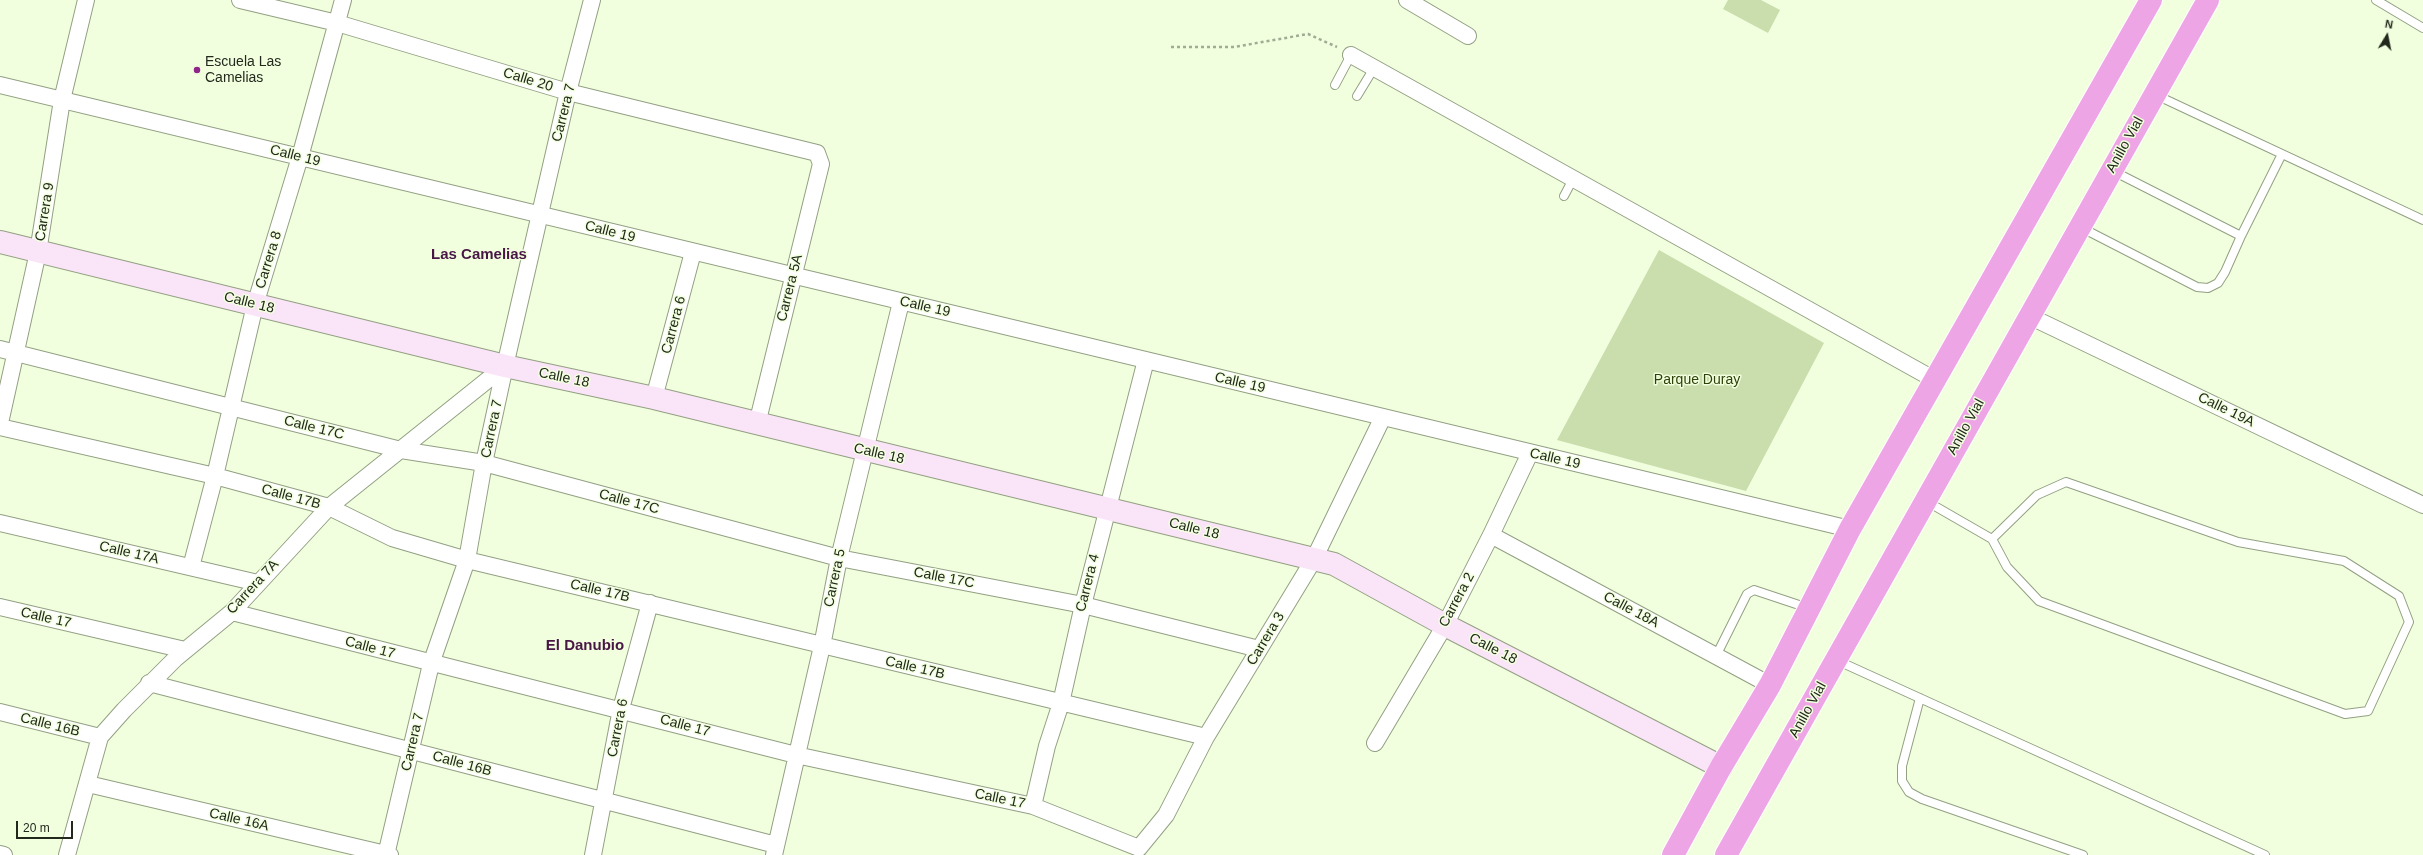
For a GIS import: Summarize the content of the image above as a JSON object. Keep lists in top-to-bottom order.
{
  "streets": {
    "highway": ["Anillo Vial"],
    "street": [
      "Calle 20",
      "Carrera 7",
      "Calle 19",
      "Carrera 9",
      "Carrera 8",
      "Carrera 5A",
      "Calle 18",
      "Carrera 6",
      "Calle 19A",
      "Calle 17C",
      "Calle 17B",
      "Calle 17A",
      "Carrera 5",
      "Carrera 4",
      "Carrera 7A",
      "Carrera 2",
      "Calle 18A",
      "Calle 17",
      "Carrera 3",
      "Calle 16B",
      "Calle 16A"
    ]
  },
  "crossings": [
    ["Calle 20", "Carrera 7"],
    ["Calle 20", "Carrera 8"],
    ["Calle 20", "Carrera 5A"],
    ["Carrera 7", "Calle 19"],
    ["Carrera 7", "Calle 18"],
    ["Carrera 7", "Calle 17C"],
    ["Carrera 7", "Calle 17B"],
    ["Carrera 7", "Carrera 7A"],
    ["Carrera 7", "Calle 17"],
    ["Carrera 7", "Calle 16B"],
    ["Carrera 7", "Calle 16A"],
    ["Anillo Vial", "Calle 19A"],
    ["Calle 19", "Carrera 9"],
    ["Calle 19", "Carrera 8"],
    ["Calle 19", "Carrera 5A"],
    ["Calle 19", "Carrera 6"],
    ["Calle 19", "Carrera 5"],
    ["Calle 19", "Carrera 4"],
    ["Calle 19", "Carrera 2"],
    ["Calle 19", "Carrera 3"],
    ["Carrera 9", "Calle 18"],
    ["Carrera 9", "Calle 17C"],
    ["Carrera 8", "Calle 18"],
    ["Carrera 8", "Calle 17C"],
    ["Carrera 8", "Calle 17B"],
    ["Carrera 8", "Calle 17A"],
    ["Carrera 5A", "Calle 18"],
    ["Calle 18", "Carrera 6"],
    ["Calle 18", "Carrera 5"],
    ["Calle 18", "Carrera 4"],
    ["Calle 18", "Carrera 7A"],
    ["Calle 18", "Carrera 2"],
    ["Calle 18", "Carrera 3"],
    ["Carrera 6", "Calle 17B"],
    ["Carrera 6", "Calle 17"],
    ["Carrera 6", "Calle 16B"],
    ["Calle 17C", "Carrera 5"],
    ["Calle 17C", "Carrera 4"],
    ["Calle 17C", "Carrera 7A"],
    ["Calle 17C", "Carrera 3"],
    ["Calle 17B", "Carrera 5"],
    ["Calle 17B", "Carrera 4"],
    ["Calle 17B", "Carrera 7A"],
    ["Calle 17B", "Carrera 3"],
    ["Calle 17A", "Carrera 7A"],
    ["Carrera 5", "Calle 17"],
    ["Carrera 5", "Calle 16B"],
    ["Carrera 4", "Calle 17"],
    ["Carrera 7A", "Calle 17"],
    ["Carrera 7A", "Calle 16B"],
    ["Carrera 7A", "Calle 16A"],
    ["Carrera 2", "Calle 18A"],
    ["Calle 17", "Carrera 3"]
  ],
  "districts": ["Las Camelias", "El Danubio"],
  "parks": ["Parque Duray"],
  "places": ["Escuela Las Camelias"],
  "scale_bar": "20 m",
  "north": "top"
}
